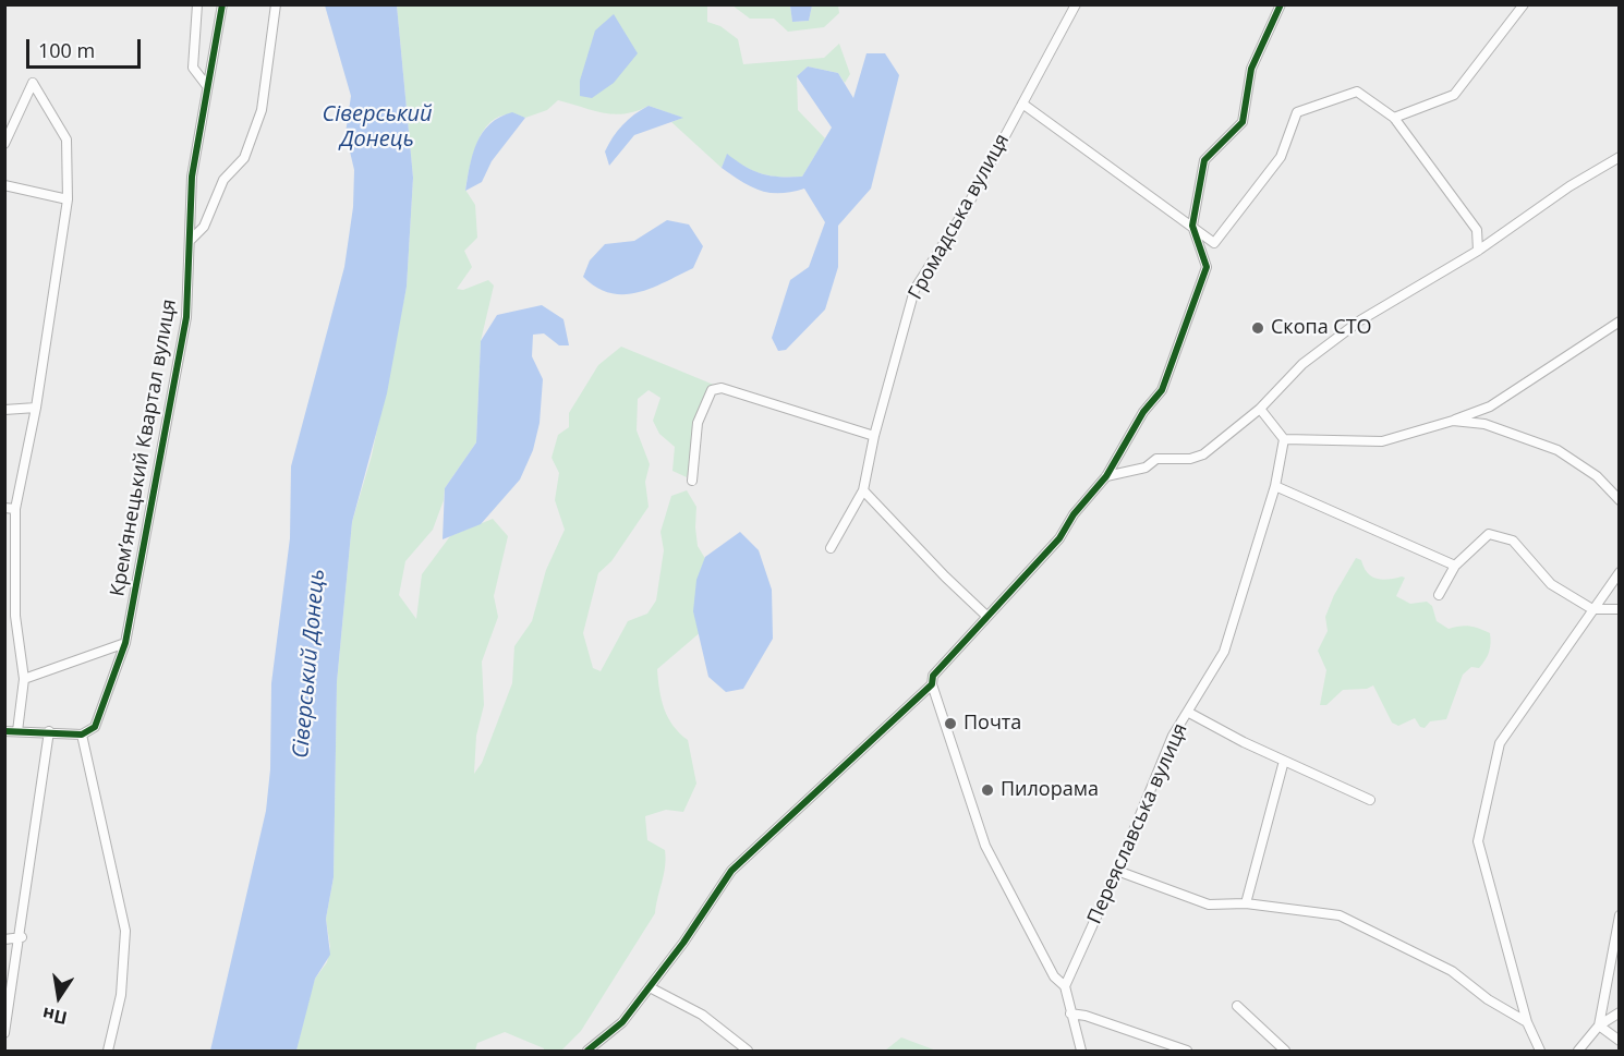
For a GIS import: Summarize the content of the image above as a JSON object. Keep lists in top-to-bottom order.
{
  "streets": {
    "street": ["Громадська вулиця", "Крем’янецький Квартал вулиця", "Переяславська вулиця"]
  },
  "water": ["Сіверський Донець"],
  "places": ["Скопа СТО", "Почта", "Пилорама"],
  "scale_bar": "100 m",
  "north": "bottom"
}
